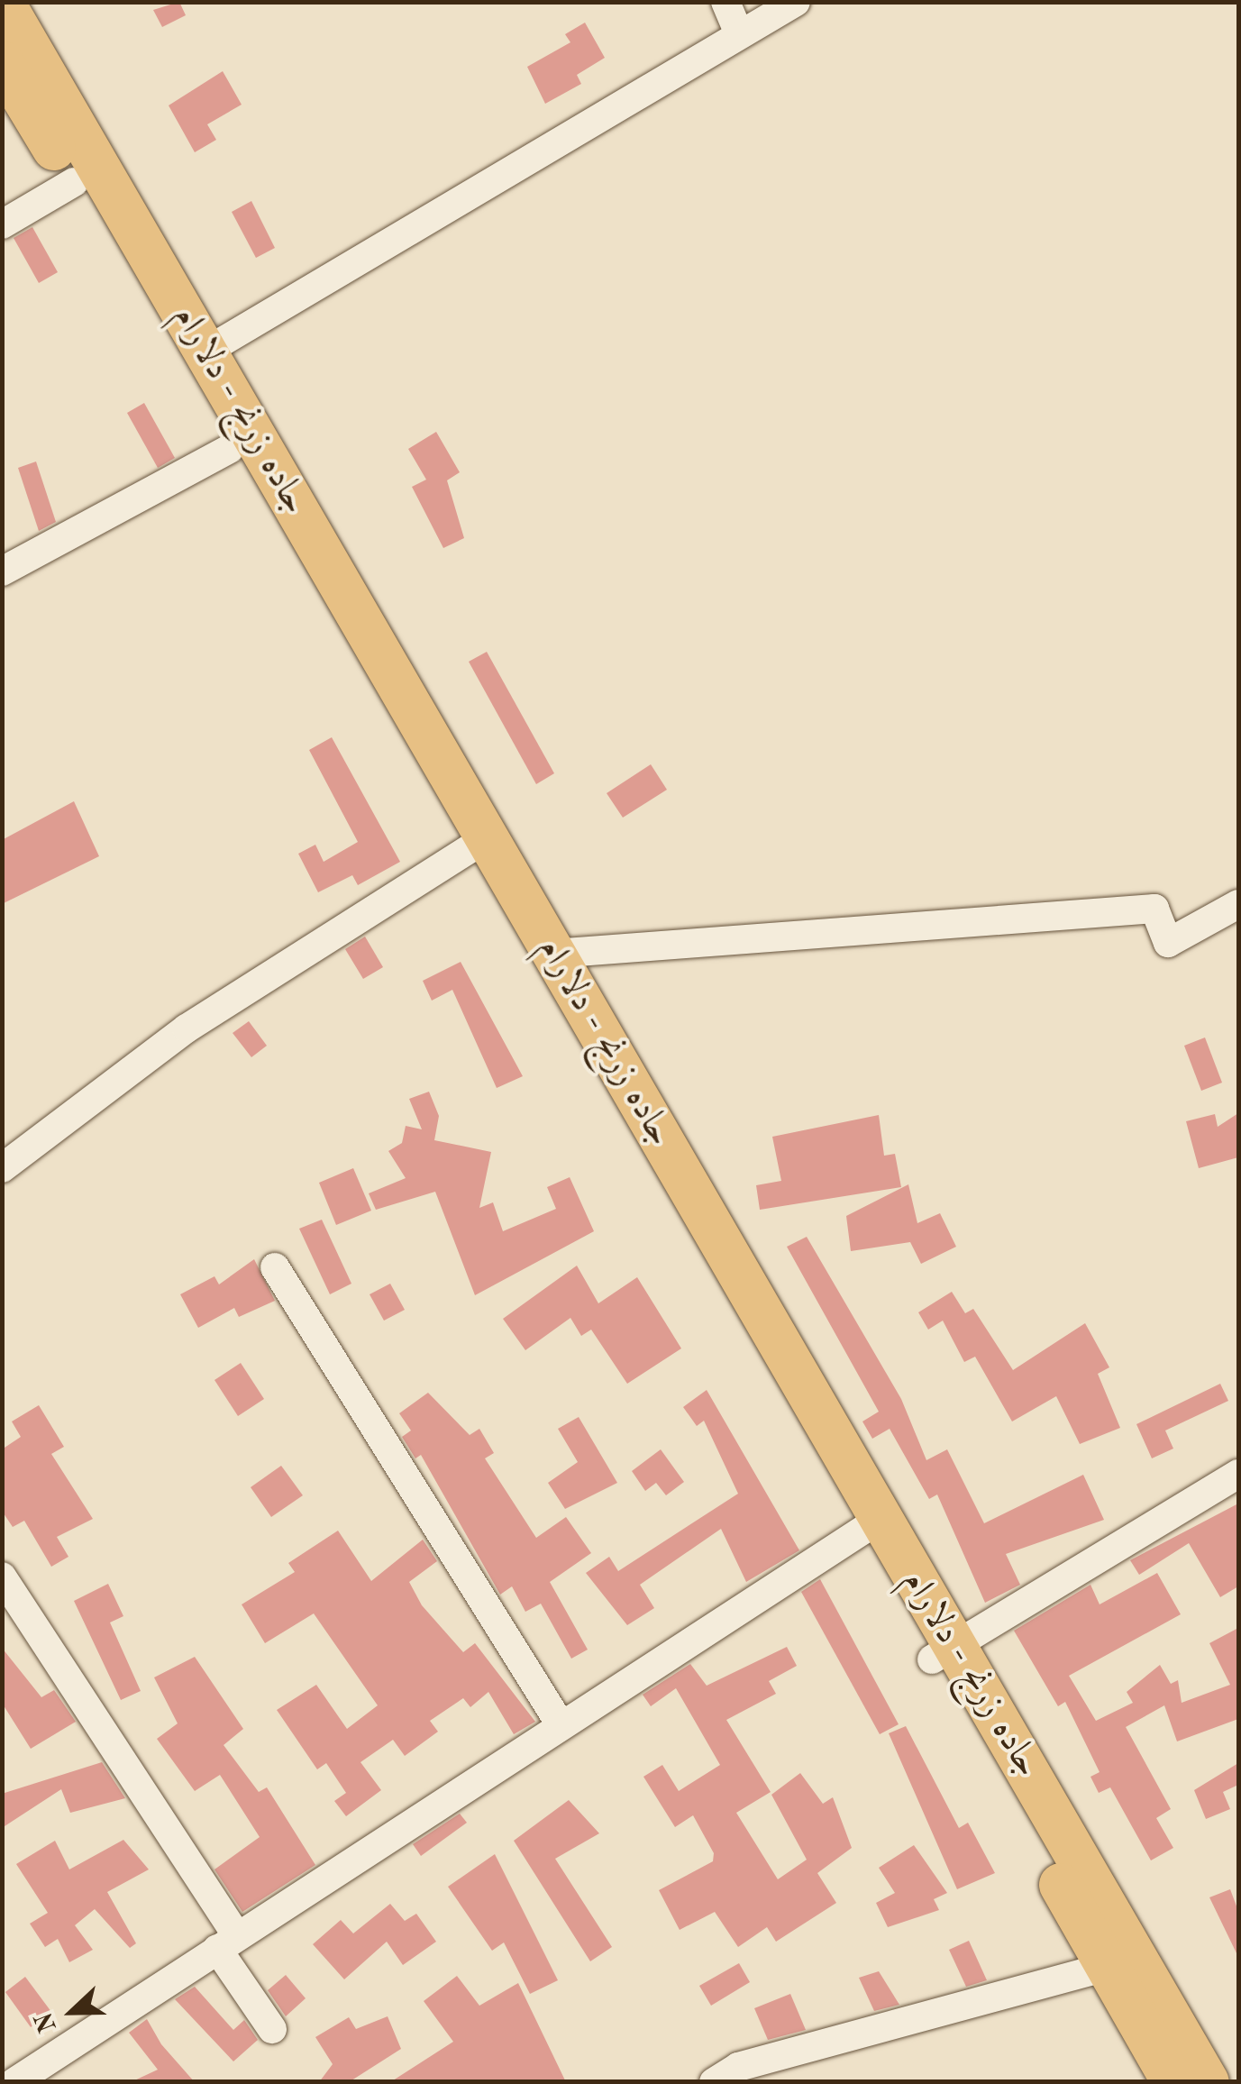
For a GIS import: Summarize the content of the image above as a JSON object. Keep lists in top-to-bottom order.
{
  "streets": {
    "highway": ["جاده زرنج - دلارام"]
  },
  "north": "left"
}
